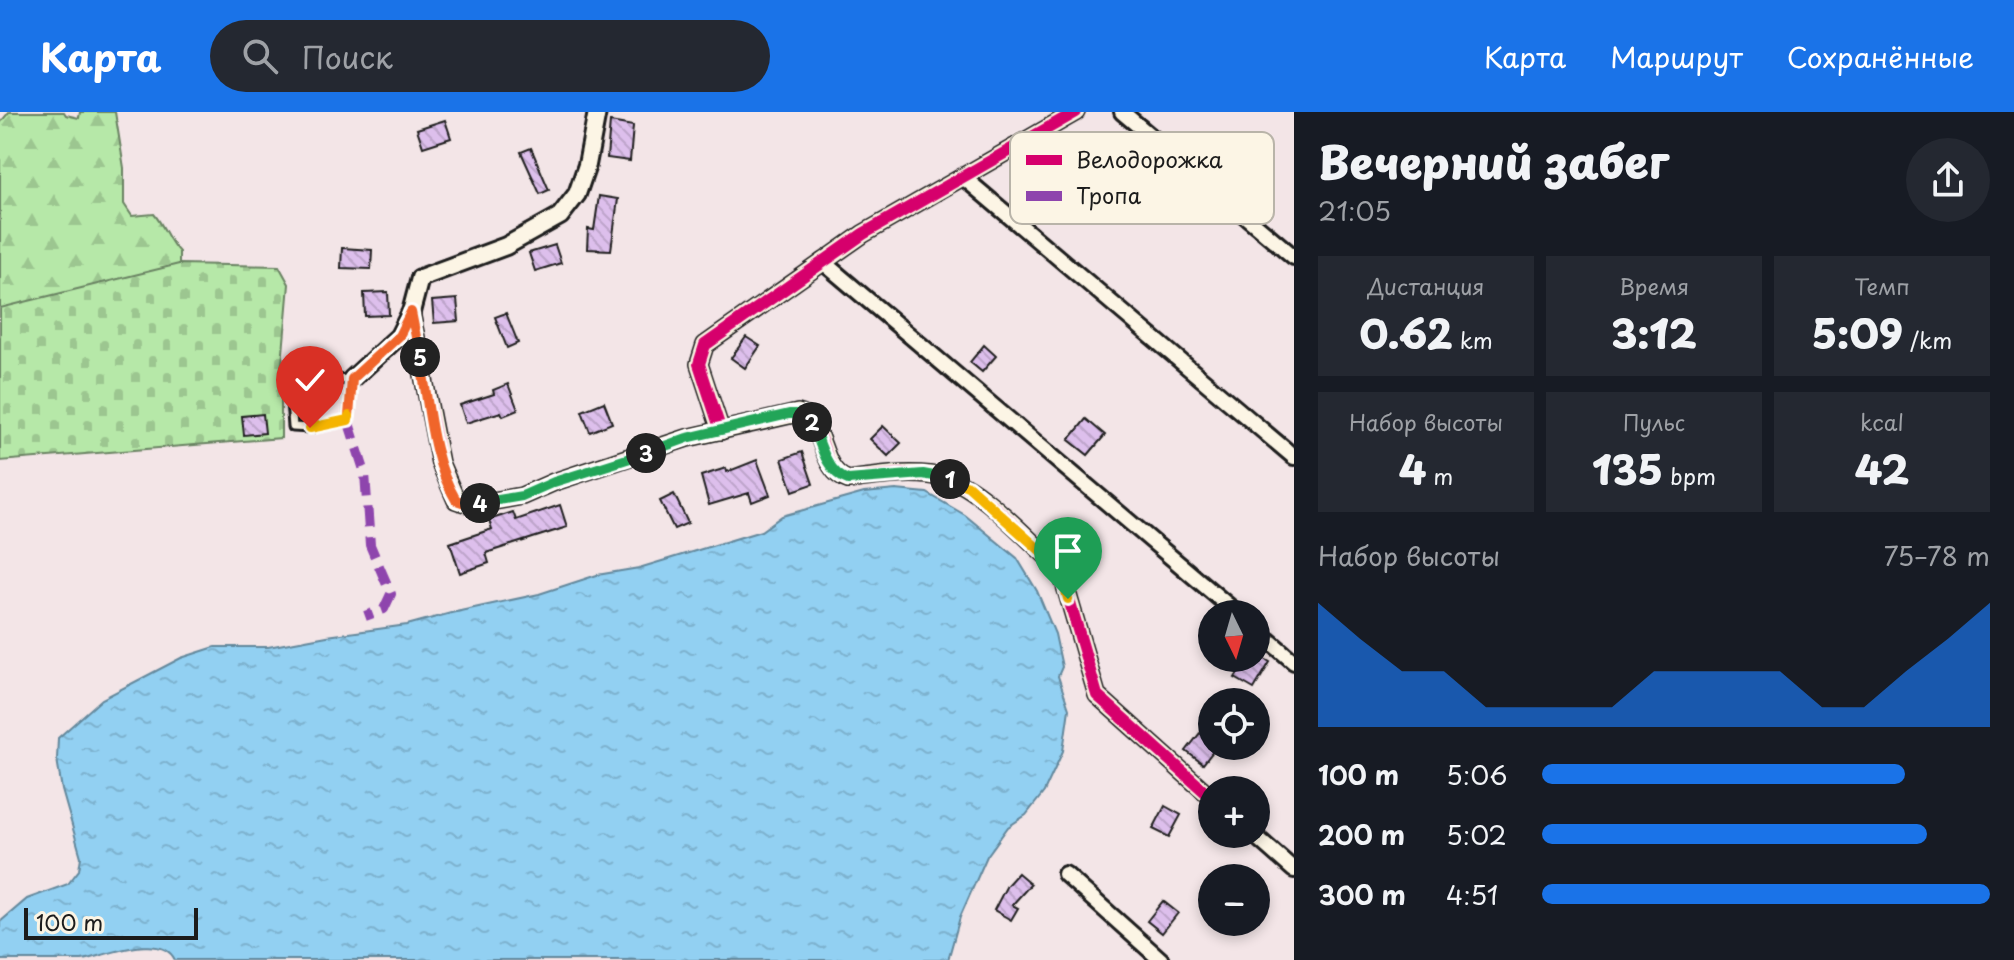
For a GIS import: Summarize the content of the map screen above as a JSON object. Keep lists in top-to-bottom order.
{
  "legend": ["Велодорожка", "Тропа"],
  "scale_bar": "100 m",
  "north": "bottom",
  "page": {
    "header": "Карта",
    "search": "Поиск",
    "nav": ["Карта", "Маршрут", "Сохранённые"],
    "heading": ["Вечерний забег", "21:05"],
    "stats": [
      ["Дистанция", "0.62 km"],
      ["Время", "3:12"],
      ["Темп", "5:09 /km"],
      ["Набор высоты", "4 m"],
      ["Пульс", "135 bpm"],
      ["kcal", "42"]
    ],
    "pins": [
      "5",
      "2",
      "3",
      "1",
      "4"
    ],
    "chart": ["Набор высоты", "75–78 m"],
    "map_buttons": ["+", "−"],
    "list": [
      {
        "name": "100 m",
        "note": "5:06"
      },
      {
        "name": "200 m",
        "note": "5:02"
      },
      {
        "name": "300 m",
        "note": "4:51"
      }
    ],
    "scale": "100 m"
  }
}
